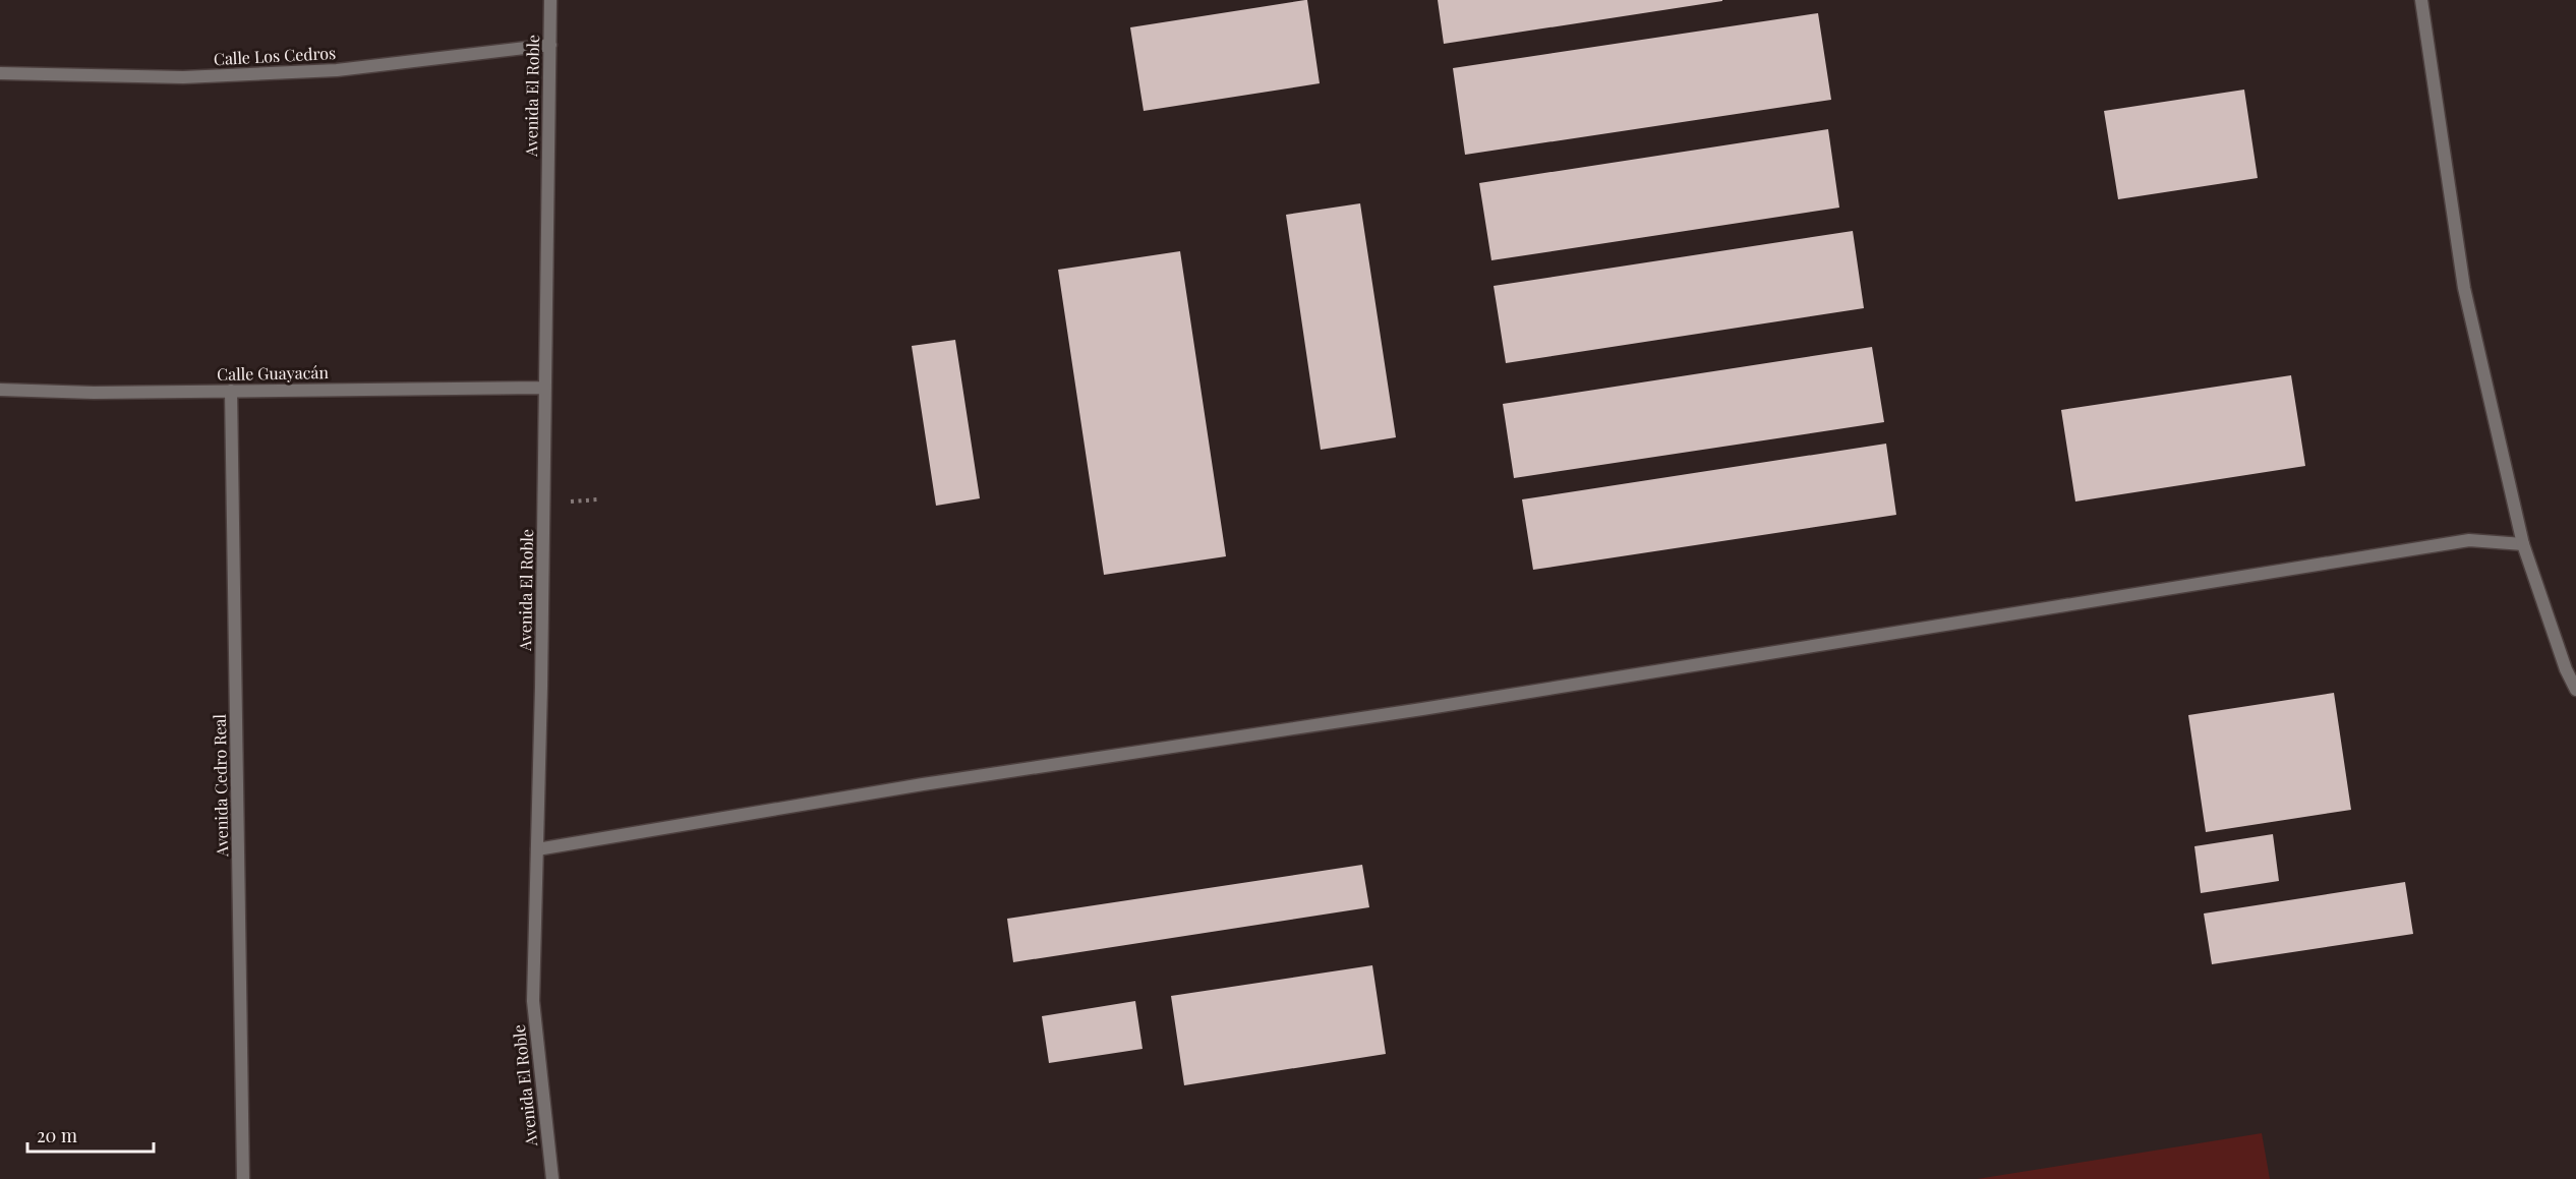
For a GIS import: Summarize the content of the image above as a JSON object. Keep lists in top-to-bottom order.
{
  "streets": {
    "street": [
      "Calle Los Cedros",
      "Avenida El Roble",
      "Calle Guayacán",
      "Avenida Cedro Real"
    ]
  },
  "crossings": [
    ["Calle Los Cedros", "Avenida El Roble"],
    ["Avenida El Roble", "Calle Guayacán"],
    ["Calle Guayacán", "Avenida Cedro Real"]
  ],
  "scale_bar": "20 m"
}
